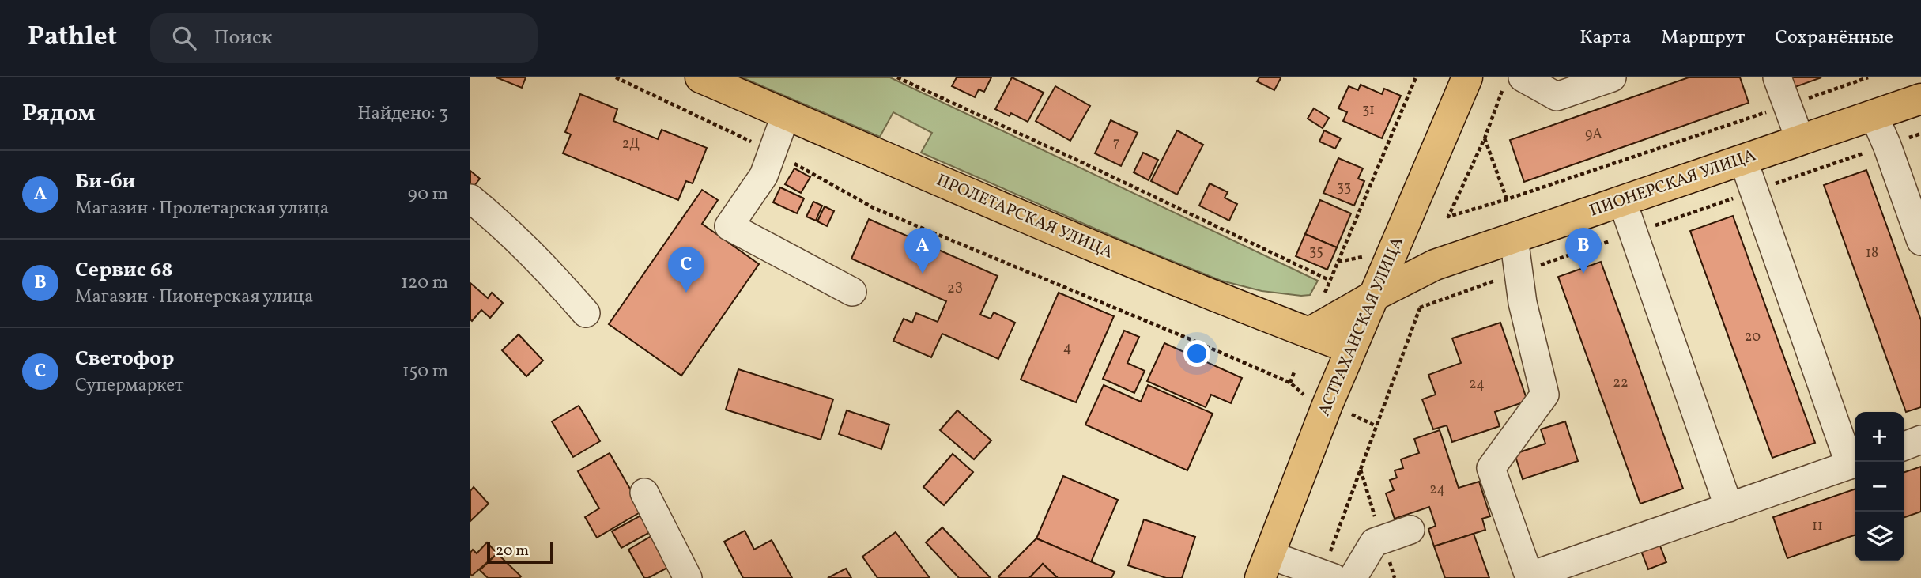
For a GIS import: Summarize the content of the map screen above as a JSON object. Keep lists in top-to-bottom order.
{
  "streets": {
    "main road": ["ПИОНЕРСКАЯ УЛИЦА", "ПРОЛЕТАРСКАЯ УЛИЦА", "АСТРАХАНСКАЯ УЛИЦА"]
  },
  "crossings": [
    ["ПИОНЕРСКАЯ УЛИЦА", "ПРОЛЕТАРСКАЯ УЛИЦА"],
    ["ПИОНЕРСКАЯ УЛИЦА", "АСТРАХАНСКАЯ УЛИЦА"],
    ["ПРОЛЕТАРСКАЯ УЛИЦА", "АСТРАХАНСКАЯ УЛИЦА"]
  ],
  "house_numbers": [
    "31",
    "9А",
    "7",
    "2Д",
    "33",
    "35",
    "18",
    "2З",
    "20",
    "4",
    "22",
    "24",
    "24",
    "11"
  ],
  "scale_bar": "20 m",
  "page": {
    "header": "Pathlet",
    "search": "Поиск",
    "nav": ["Карта", "Маршрут", "Сохранённые"],
    "heading": ["Рядом", "Найдено: 3"],
    "list": [
      {
        "mark": "A",
        "name": "Би-би",
        "note": "Магазин · Пролетарская улица",
        "value": "90 m"
      },
      {
        "mark": "B",
        "name": "Сервис 68",
        "note": "Магазин · Пионерская улица",
        "value": "120 m"
      },
      {
        "mark": "C",
        "name": "Светофор",
        "note": "Супермаркет",
        "value": "150 m"
      }
    ],
    "pins": ["A", "B", "C"],
    "map_buttons": ["+", "−"],
    "scale": "20 m"
  }
}
